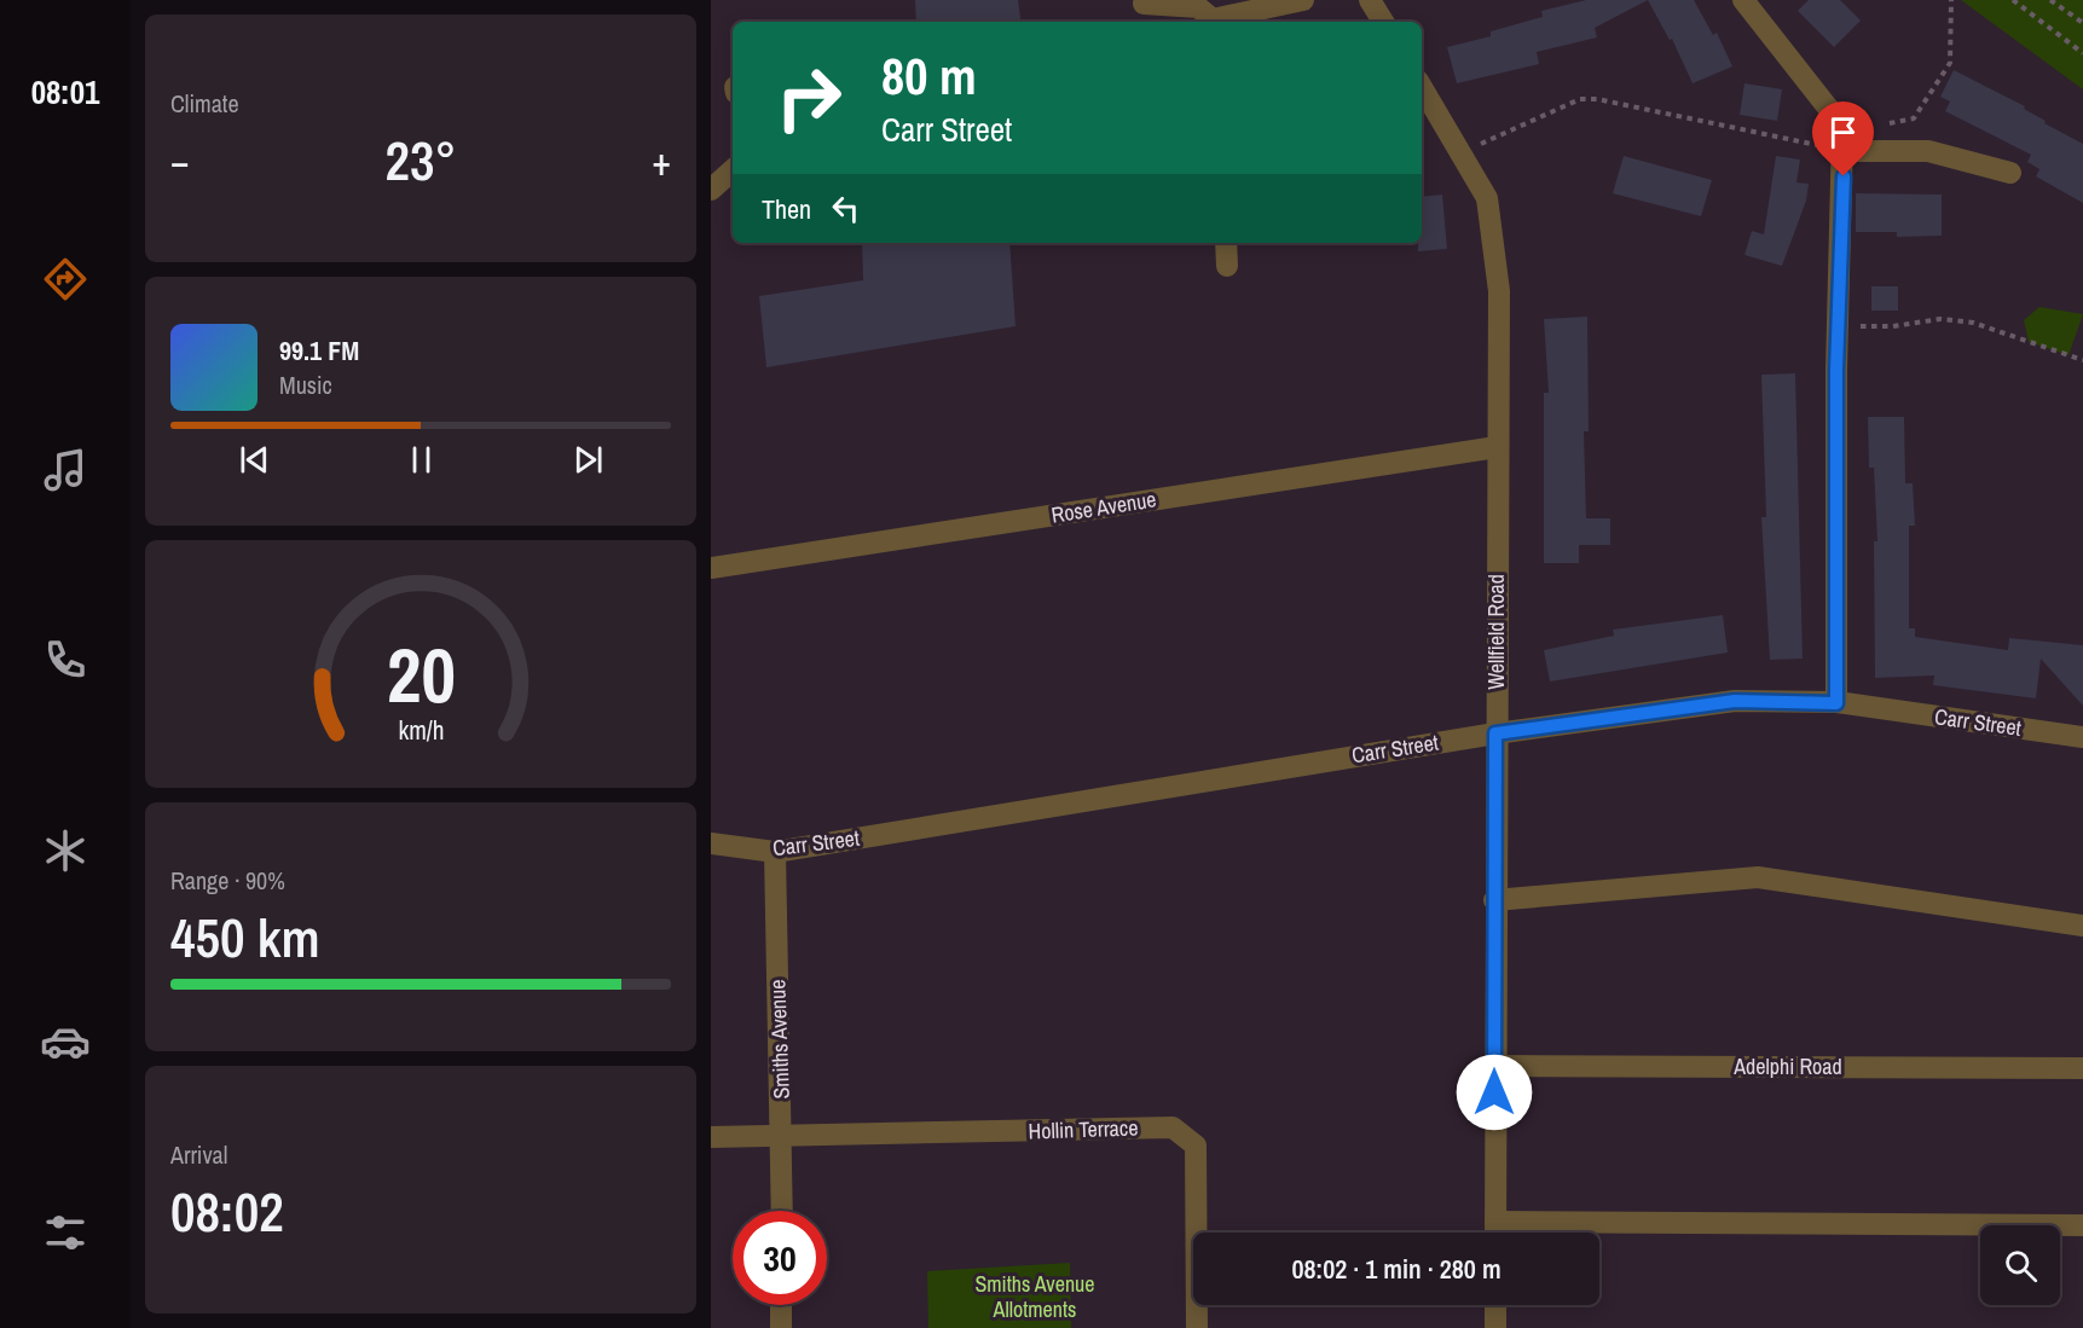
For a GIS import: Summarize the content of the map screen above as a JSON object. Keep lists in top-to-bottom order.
{
  "streets": {
    "street": [
      "Rose Avenue",
      "Wellfield Road",
      "Carr Street",
      "Smiths Avenue",
      "Adelphi Road",
      "Hollin Terrace"
    ]
  },
  "crossings": [
    ["Rose Avenue", "Wellfield Road"],
    ["Wellfield Road", "Carr Street"],
    ["Wellfield Road", "Adelphi Road"],
    ["Carr Street", "Smiths Avenue"],
    ["Smiths Avenue", "Hollin Terrace"]
  ],
  "parks": ["Smiths Avenue Allotments"],
  "page": {
    "tabs": "08:01",
    "tile": [
      "Climate",
      ["Range · 90%", "450 km"],
      ["Arrival", "08:02"]
    ],
    "turn": ["80 m", "Carr Street"],
    "heat": ["−", "23°", "+"],
    "then": "Then",
    "song": ["99.1 FM", "Music"],
    "limit": "30",
    "trip": "08:02 · 1 min · 280 m",
    "gauge": ["20", "km/h"]
  }
}
